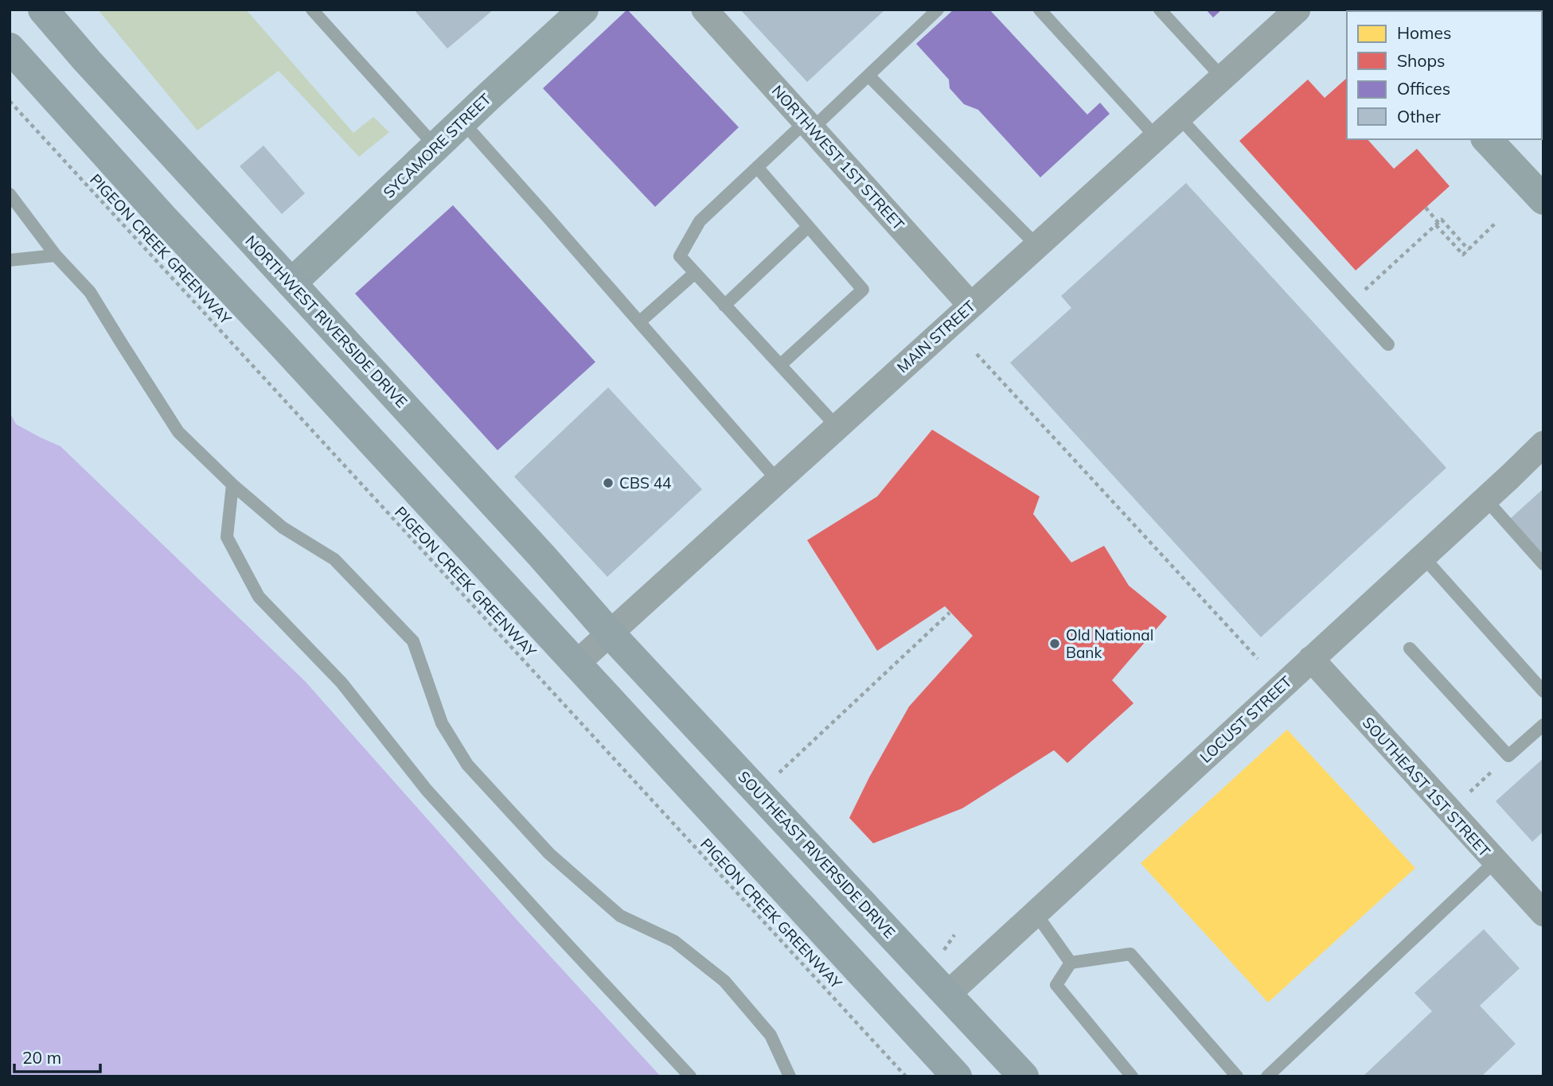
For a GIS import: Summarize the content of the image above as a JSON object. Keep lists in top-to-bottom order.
{
  "streets": {
    "highway": ["NORTHWEST RIVERSIDE DRIVE", "SOUTHEAST RIVERSIDE DRIVE"],
    "main road": ["SYCAMORE STREET"],
    "street": [
      "NORTHWEST 1ST STREET",
      "MAIN STREET",
      "LOCUST STREET",
      "SOUTHEAST 1ST STREET"
    ],
    "path": ["PIGEON CREEK GREENWAY"]
  },
  "crossings": [
    ["SYCAMORE STREET", "NORTHWEST RIVERSIDE DRIVE"],
    ["NORTHWEST 1ST STREET", "MAIN STREET"],
    ["NORTHWEST RIVERSIDE DRIVE", "MAIN STREET"],
    ["NORTHWEST RIVERSIDE DRIVE", "SOUTHEAST RIVERSIDE DRIVE"],
    ["MAIN STREET", "SOUTHEAST RIVERSIDE DRIVE"],
    ["LOCUST STREET", "SOUTHEAST 1ST STREET"],
    ["LOCUST STREET", "SOUTHEAST RIVERSIDE DRIVE"]
  ],
  "places": ["CBS 44", "Old National Bank"],
  "legend": [
    "Homes",
    "Shops",
    "Offices",
    "Other"
  ],
  "scale_bar": "20 m"
}
